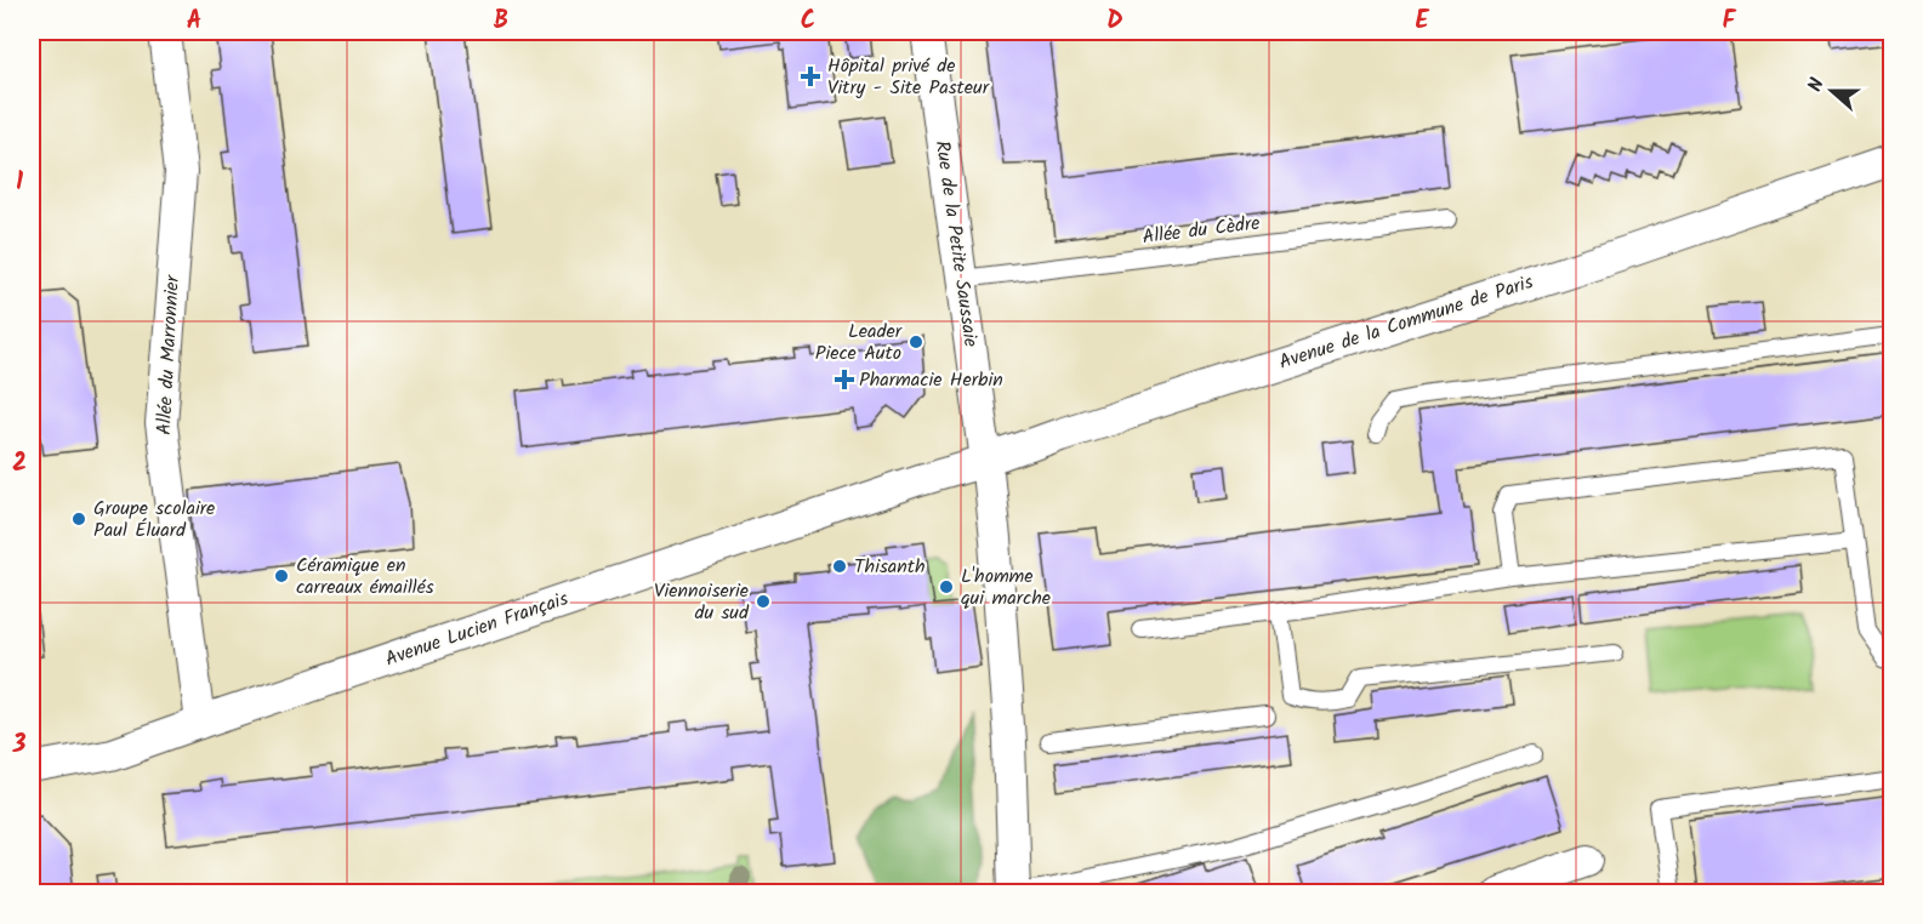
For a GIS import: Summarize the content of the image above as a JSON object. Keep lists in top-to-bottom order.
{
  "streets": {
    "street": [
      "Rue de la Petite Saussaie",
      "Avenue de la Commune de Paris",
      "Allée du Marronnier",
      "Avenue Lucien Français"
    ],
    "lane": ["Allée du Cèdre"]
  },
  "crossings": [
    ["Allée du Cèdre", "Rue de la Petite Saussaie"],
    ["Rue de la Petite Saussaie", "Avenue de la Commune de Paris"],
    ["Avenue de la Commune de Paris", "Avenue Lucien Français"],
    ["Allée du Marronnier", "Avenue Lucien Français"]
  ],
  "places": {
    "health": ["Hôpital privé de Vitry - Site Pasteur", "Pharmacie Herbin"],
    "other": [
      "Leader Piece Auto",
      "Groupe scolaire Paul Éluard",
      "Thisanth",
      "Céramique en carreaux émaillés",
      "L'homme qui marche",
      "Viennoiserie du sud"
    ]
  },
  "north": "left",
  "grid": {
    "columns": [
      "A",
      "B",
      "C",
      "D",
      "E",
      "F"
    ],
    "rows": ["1", "2", "3"]
  }
}
